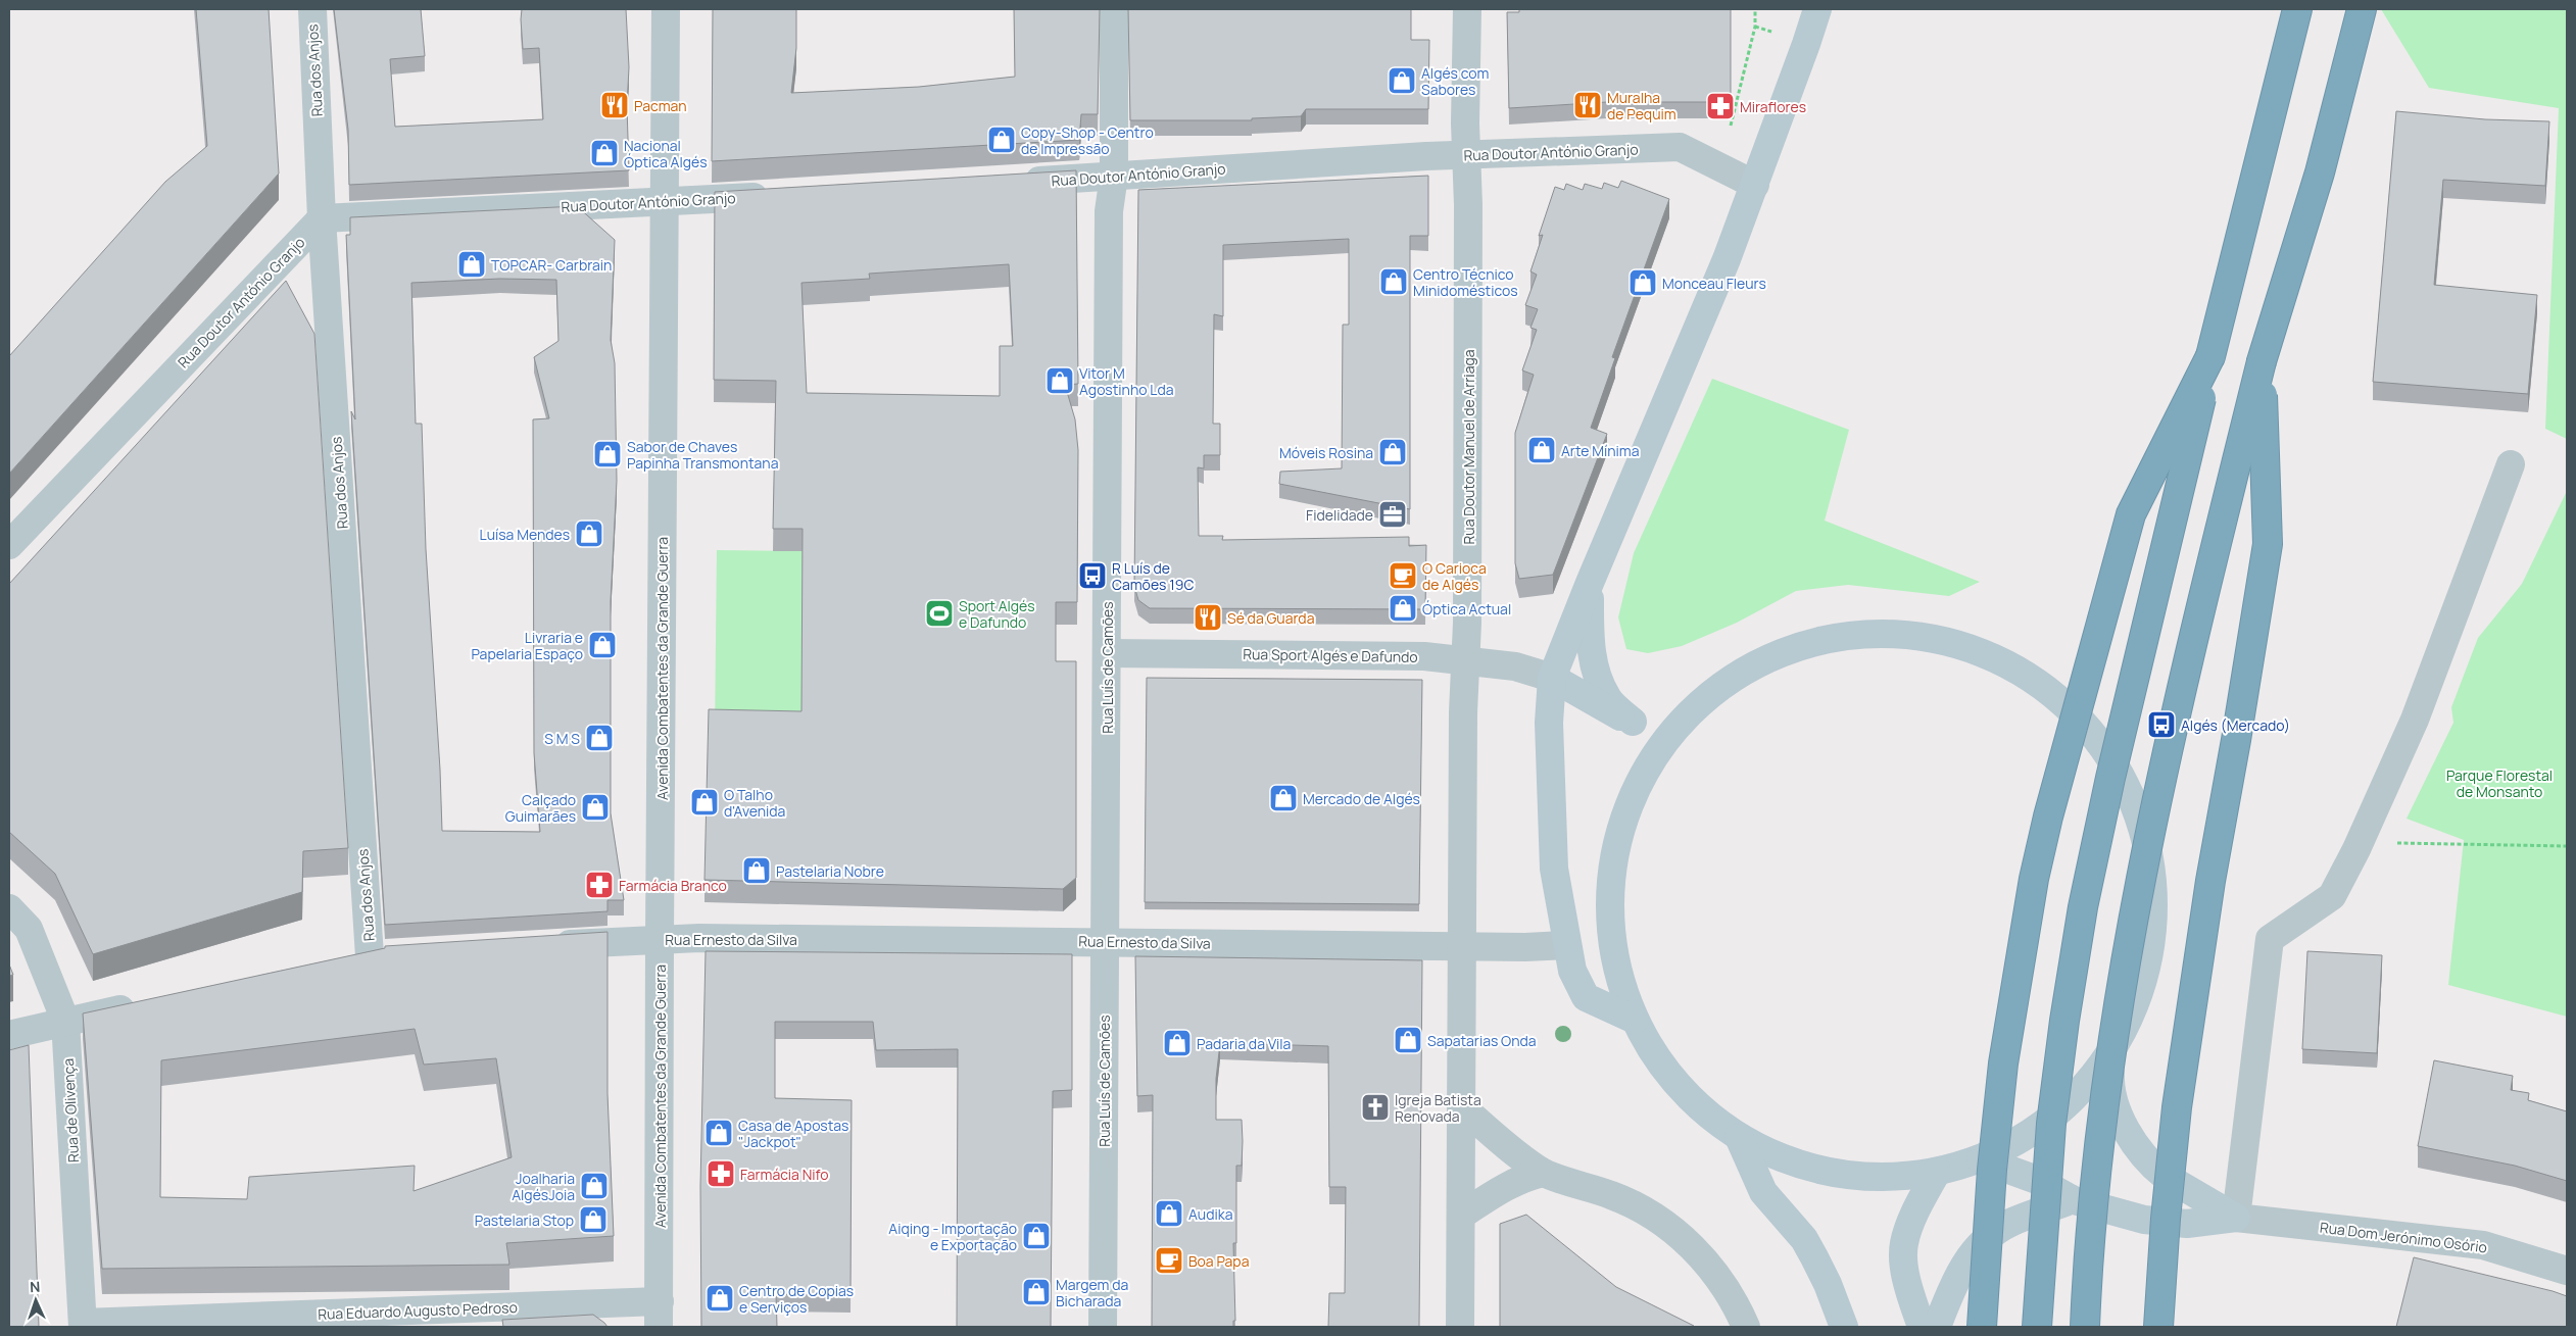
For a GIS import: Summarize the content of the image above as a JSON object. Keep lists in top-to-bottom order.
{
  "streets": {
    "street": [
      "Rua dos Anjos",
      "Rua Doutor António Granjo",
      "Rua Doutor Manuel de Arriaga",
      "Rua Sport Algés e Dafundo",
      "Rua Luís de Camões",
      "Avenida Combatentes da Grande Guerra",
      "Rua Ernesto da Silva",
      "Rua de Olivença",
      "Rua Dom Jerónimo Osório",
      "Rua Eduardo Augusto Pedroso"
    ]
  },
  "crossings": [
    ["Rua dos Anjos", "Rua Doutor António Granjo"],
    ["Rua Doutor António Granjo", "Rua Doutor Manuel de Arriaga"],
    ["Rua Doutor António Granjo", "Rua Luís de Camões"],
    ["Rua Doutor António Granjo", "Avenida Combatentes da Grande Guerra"],
    ["Rua Doutor Manuel de Arriaga", "Rua Sport Algés e Dafundo"],
    ["Rua Doutor Manuel de Arriaga", "Rua Ernesto da Silva"],
    ["Rua Sport Algés e Dafundo", "Rua Luís de Camões"],
    ["Rua Luís de Camões", "Rua Ernesto da Silva"],
    ["Avenida Combatentes da Grande Guerra", "Rua Ernesto da Silva"],
    ["Avenida Combatentes da Grande Guerra", "Rua Eduardo Augusto Pedroso"],
    ["Rua de Olivença", "Rua Eduardo Augusto Pedroso"]
  ],
  "parks": ["Parque Florestal de Monsanto"],
  "places": {
    "shop": [
      "Algés com Sabores",
      "Copy-Shop - Centro de Impressão",
      "Nacional Óptica Algés",
      "TOPCAR- Carbrain",
      "Centro Técnico Minidomésticos",
      "Monceau Fleurs",
      "Vitor M Agostinho Lda",
      "Arte Mínima",
      "Móveis Rosina",
      "Sabor de Chaves Papinha Transmontana",
      "Luísa Mendes",
      "Óptica Actual",
      "Livraria e Papelaria Espaço",
      "S M S",
      "Mercado de Algés",
      "O Talho d'Avenida",
      "Calçado Guimarães",
      "Pastelaria Nobre",
      "Sapatarias Onda",
      "Padaria da Vila",
      "Casa de Apostas \"Jackpot\"",
      "Joalharia AlgésJoia",
      "Audika",
      "Pastelaria Stop",
      "Aiqing - Importação e Exportação",
      "Margem da Bicharada",
      "Centro de Copias e Serviços"
    ],
    "restaurant": ["Pacman", "Muralha de Pequim", "Sé da Guarda"],
    "pharmacy": ["Miraflores", "Farmácia Branco", "Farmácia Nifo"],
    "office": ["Fidelidade"],
    "bus stop": ["R Luís de Camões 19C", "Algés (Mercado)"],
    "cafe": ["O Carioca de Algés", "Boa Papa"],
    "sports": ["Sport Algés e Dafundo"],
    "church": ["Igreja Batista Renovada"]
  },
  "north": "top"
}
